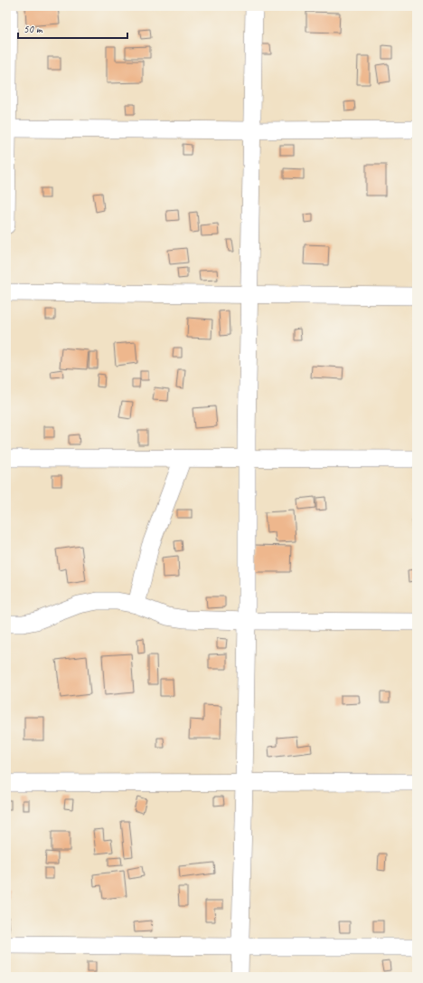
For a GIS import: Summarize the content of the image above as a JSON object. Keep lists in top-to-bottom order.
{
  "scale_bar": "50 m"
}
